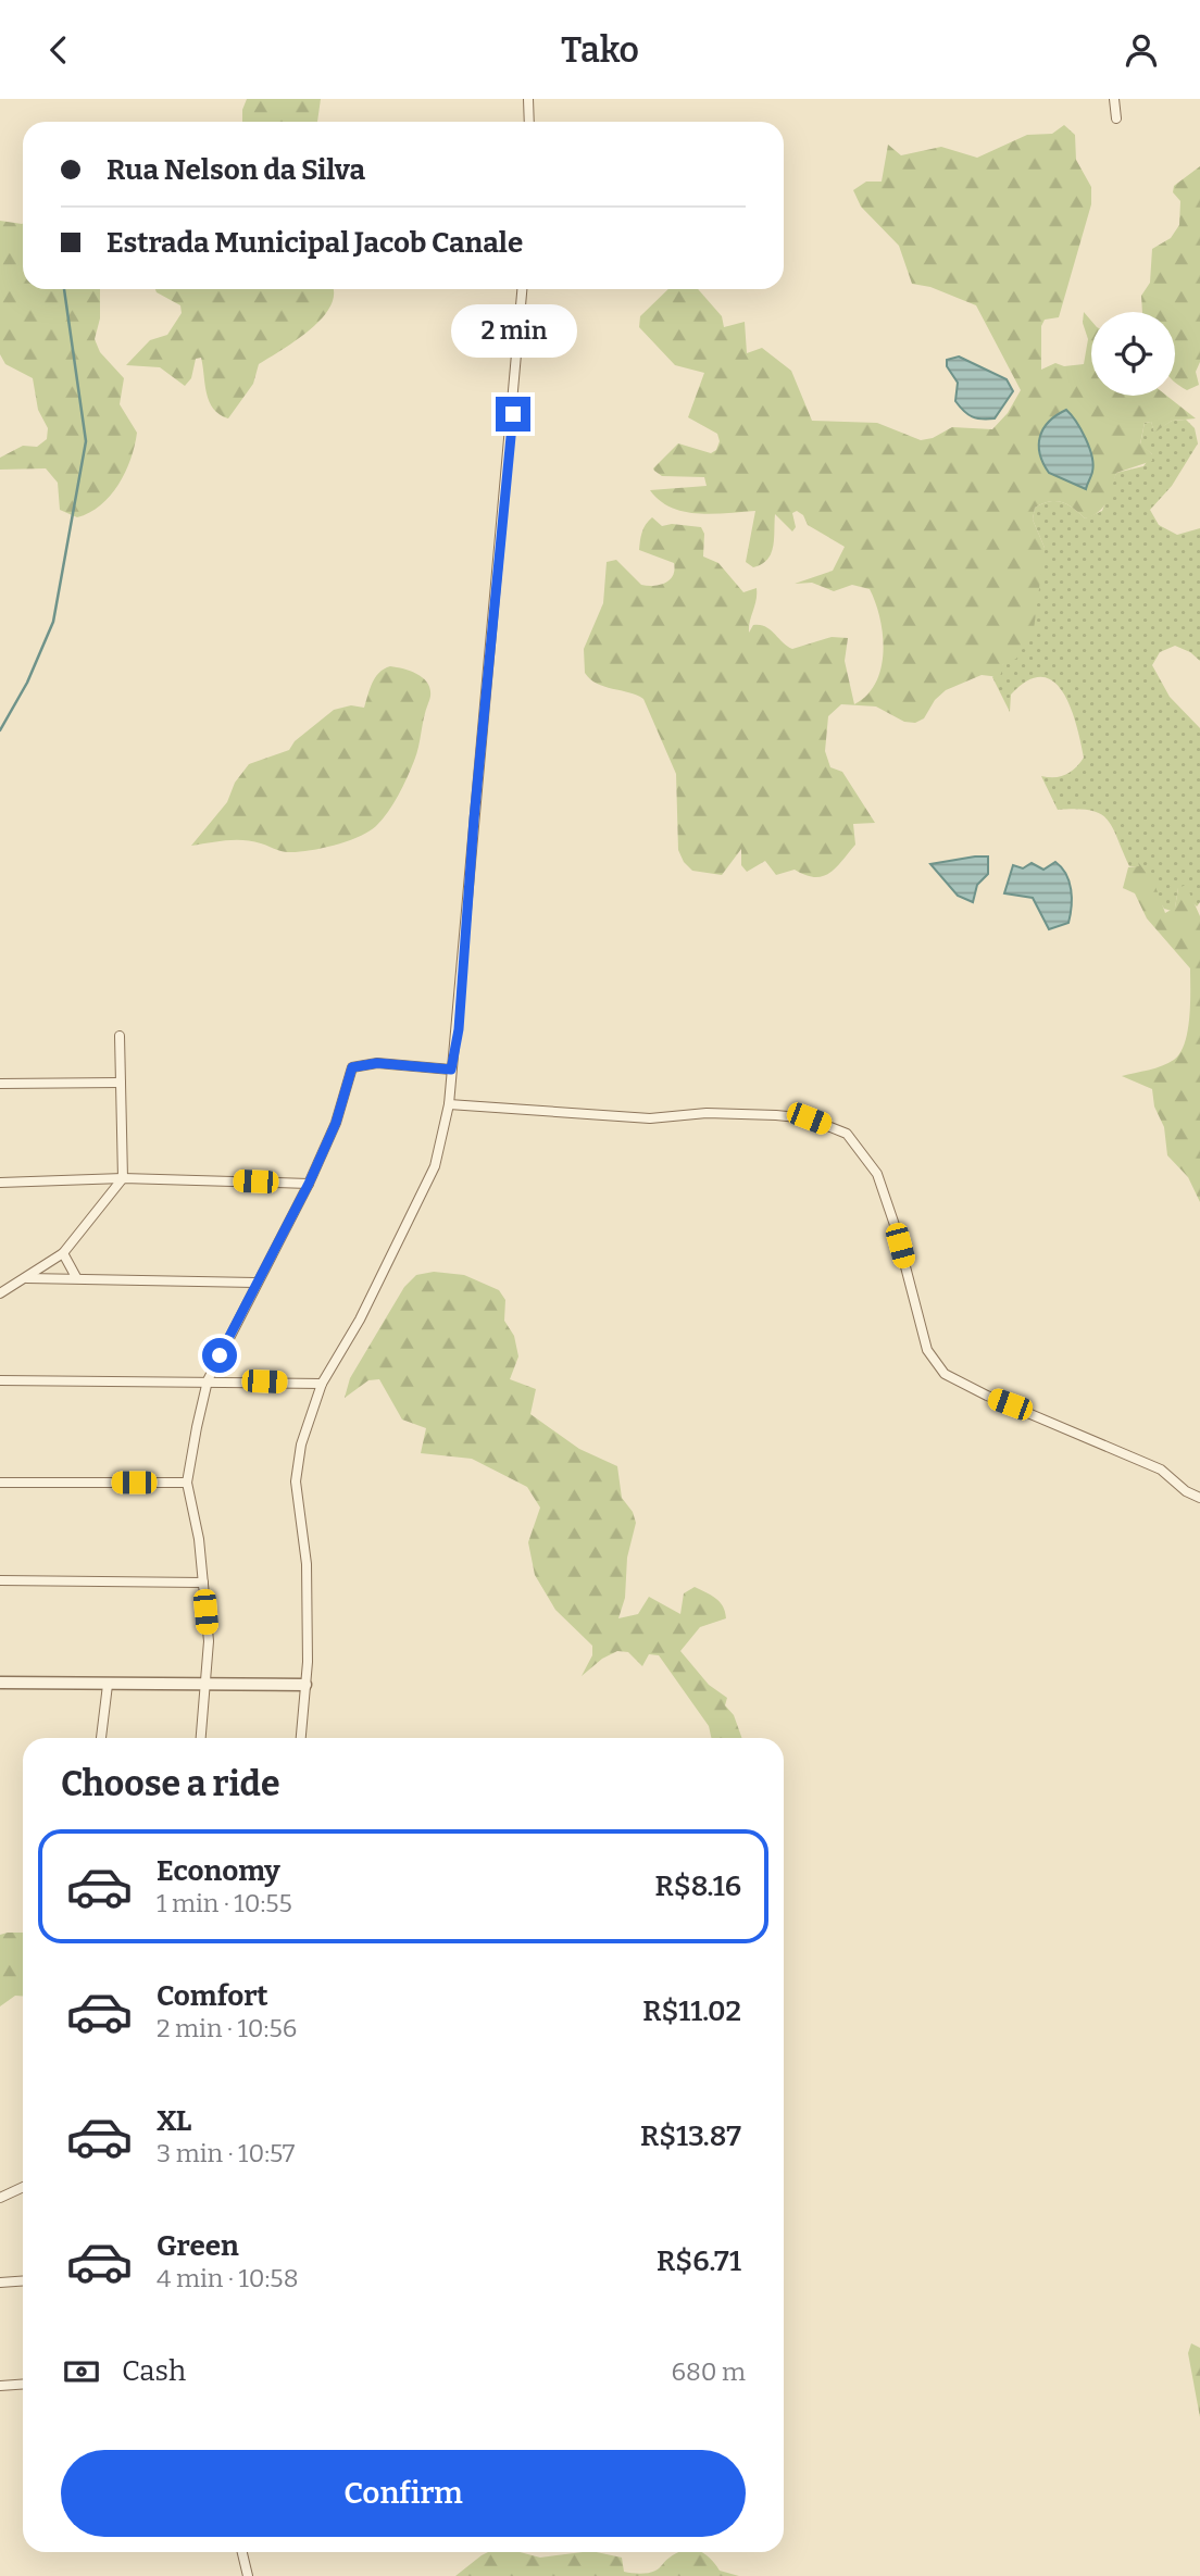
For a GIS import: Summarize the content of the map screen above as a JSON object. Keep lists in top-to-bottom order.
{
  "page": {
    "header": "Tako",
    "banner": ["Rua Nelson da Silva", "Estrada Municipal Jacob Canale"],
    "bubble": "2 min",
    "heading": "Choose a ride",
    "list": [
      {
        "name": "Economy",
        "note": "1 min · 10:55",
        "value": "R$8.16"
      },
      {
        "name": "Comfort",
        "note": "2 min · 10:56",
        "value": "R$11.02"
      },
      {
        "name": "XL",
        "note": "3 min · 10:57",
        "value": "R$13.87"
      },
      {
        "name": "Green",
        "note": "4 min · 10:58",
        "value": "R$6.71"
      }
    ],
    "pay": ["Cash", "680 m"],
    "buttons": "Confirm"
  }
}
